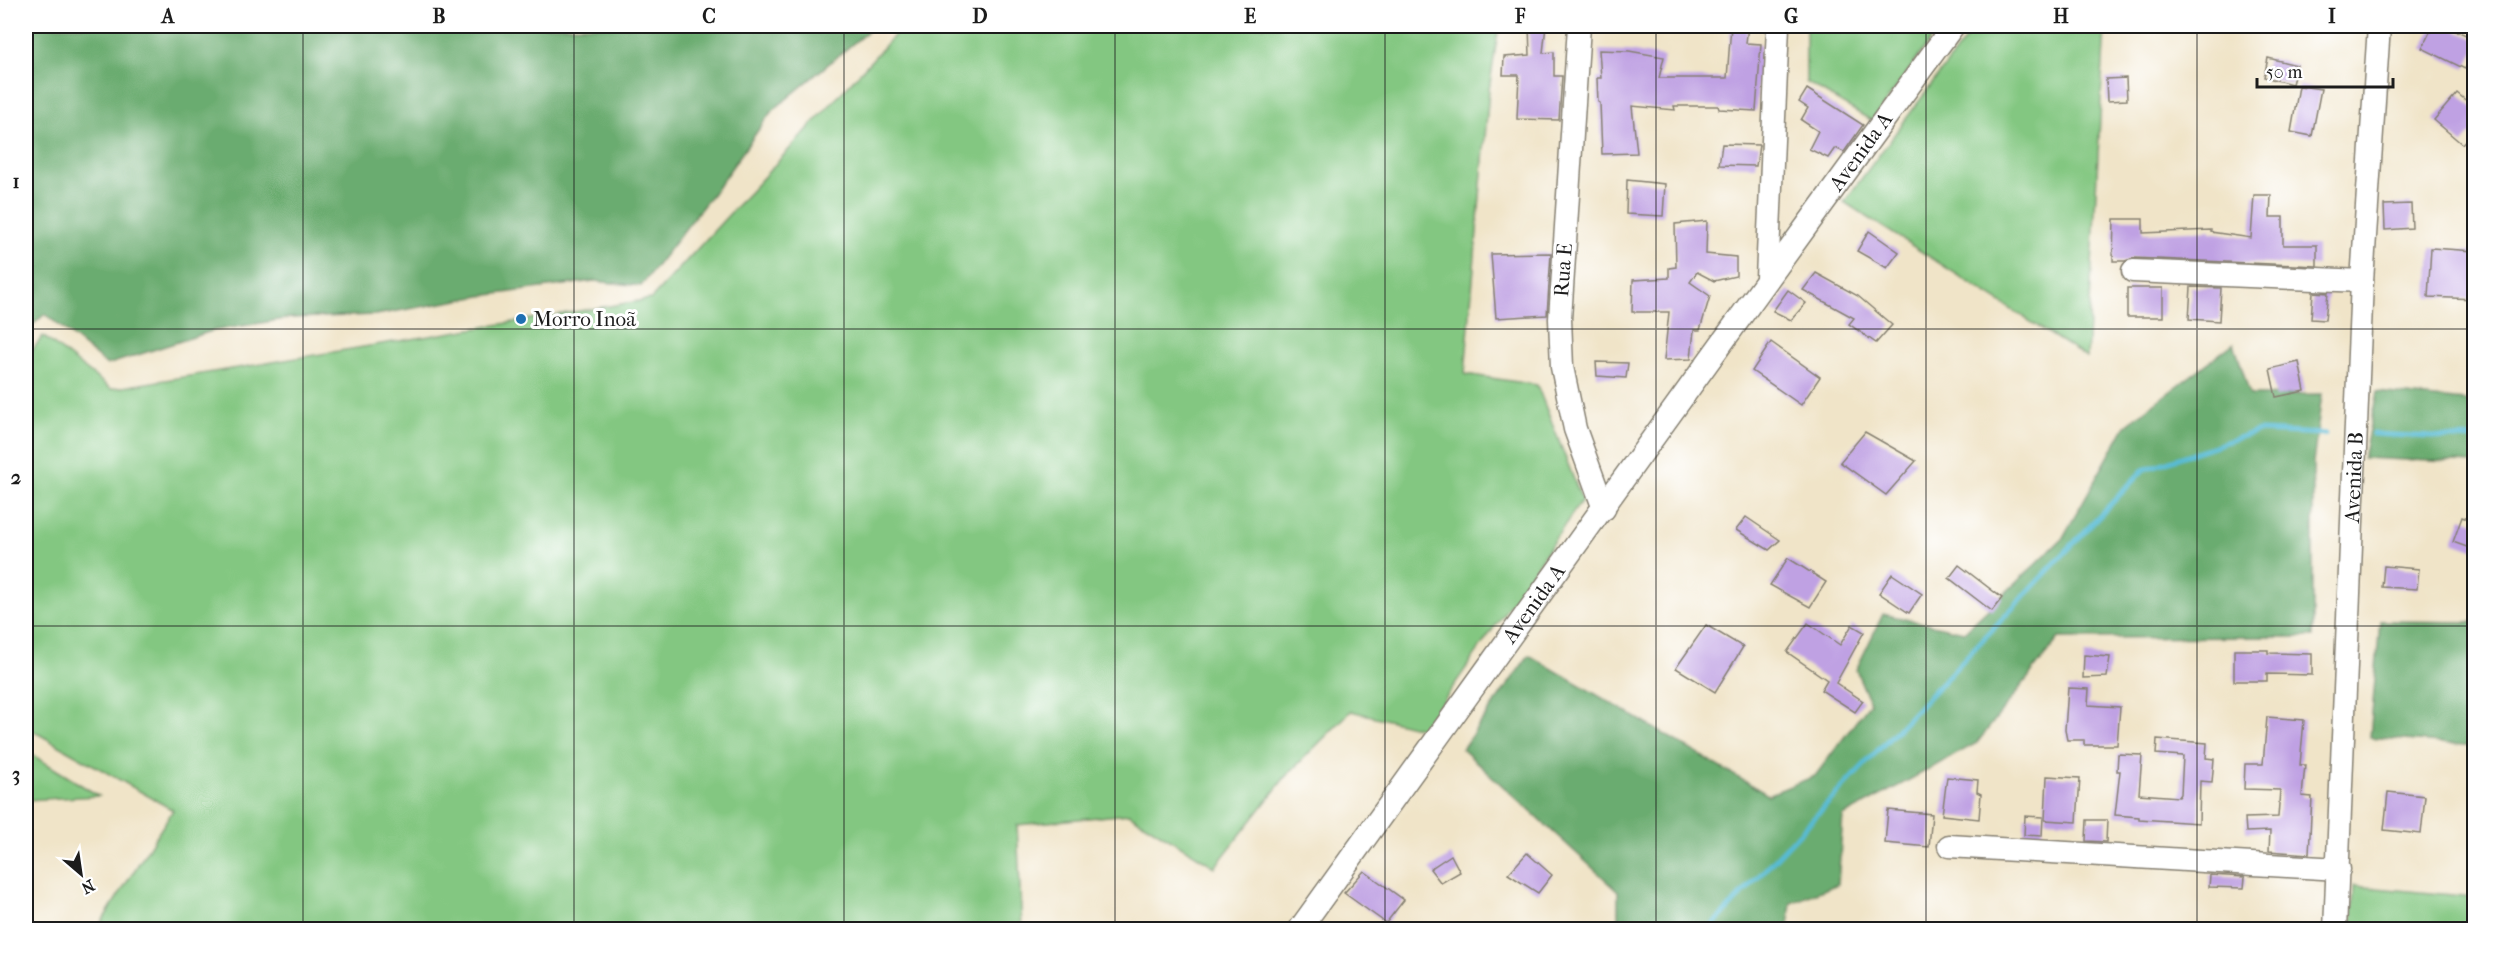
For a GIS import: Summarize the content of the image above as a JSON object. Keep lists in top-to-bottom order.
{
  "streets": {
    "street": ["Avenida A", "Rua E", "Avenida B"]
  },
  "crossings": [
    ["Avenida A", "Rua E"]
  ],
  "places": ["Morro Inoã"],
  "scale_bar": "50 m",
  "north": "bottom right",
  "grid": {
    "columns": [
      "A",
      "B",
      "C",
      "D",
      "E",
      "F",
      "G",
      "H",
      "I"
    ],
    "rows": ["1", "2", "3"]
  }
}
